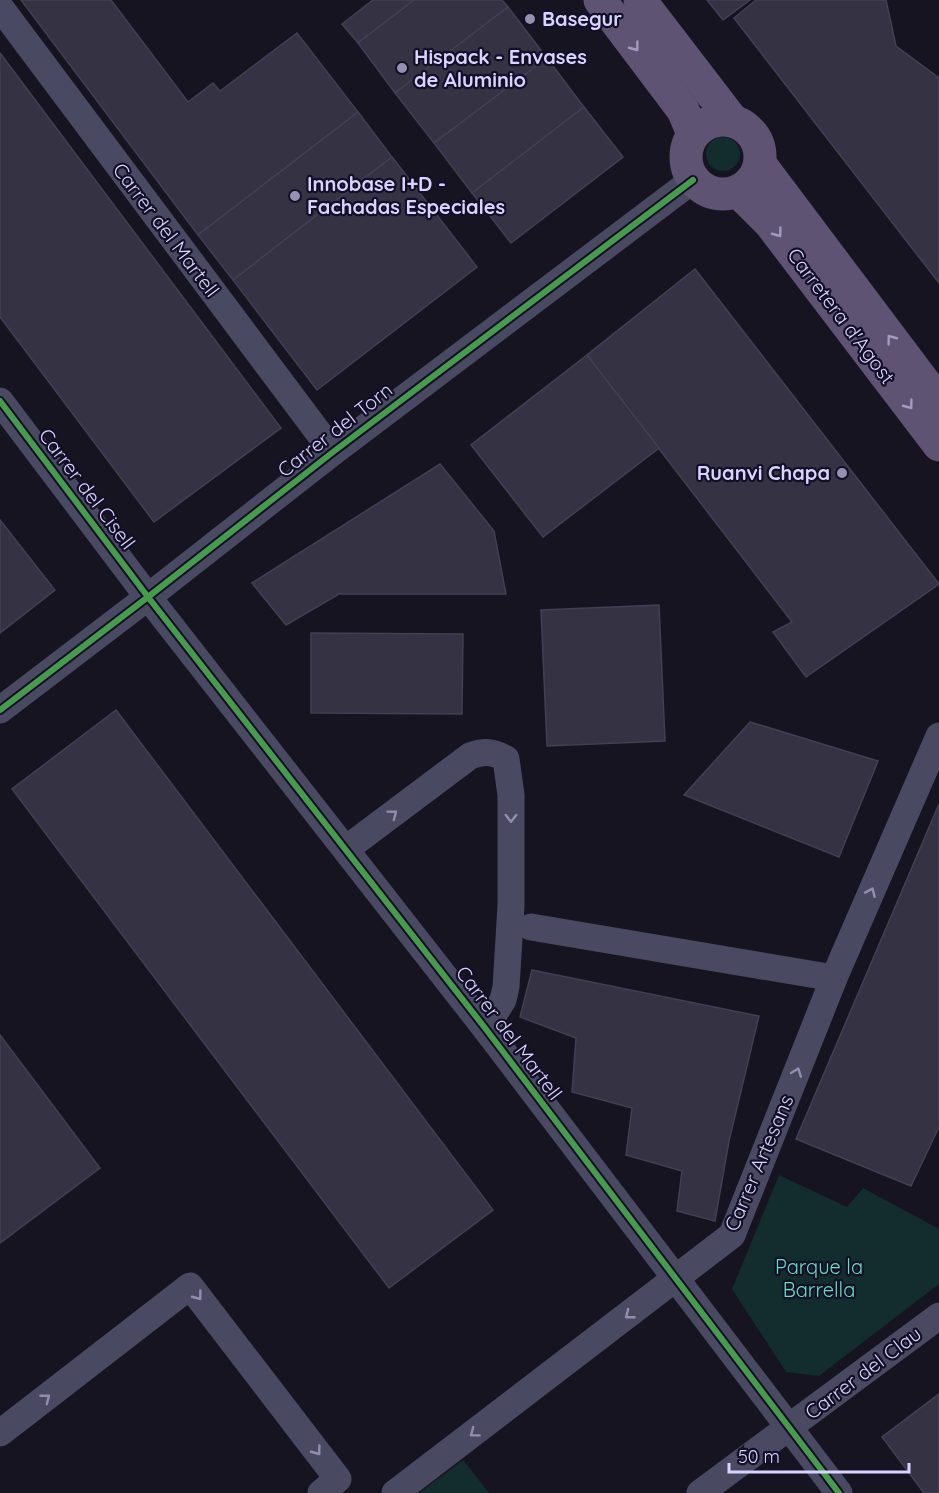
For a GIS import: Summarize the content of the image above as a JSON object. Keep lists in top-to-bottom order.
{
  "streets": {
    "main road": ["Carretera d'Agost"],
    "street": [
      "Carrer del Martell",
      "Carrer del Torn",
      "Carrer del Cisell",
      "Carrer Artesans",
      "Carrer del Clau"
    ]
  },
  "crossings": [
    ["Carrer del Martell", "Carrer del Torn"],
    ["Carrer del Martell", "Carrer del Cisell"],
    ["Carrer del Martell", "Carrer Artesans"],
    ["Carrer del Martell", "Carrer del Clau"],
    ["Carretera d'Agost", "Carrer del Torn"],
    ["Carrer del Torn", "Carrer del Cisell"]
  ],
  "parks": ["Parque la Barrella"],
  "places": [
    "Basegur",
    "Hispack - Envases de Aluminio",
    "Innobase I+D - Fachadas Especiales",
    "Ruanvi Chapa"
  ],
  "scale_bar": "50 m"
}
